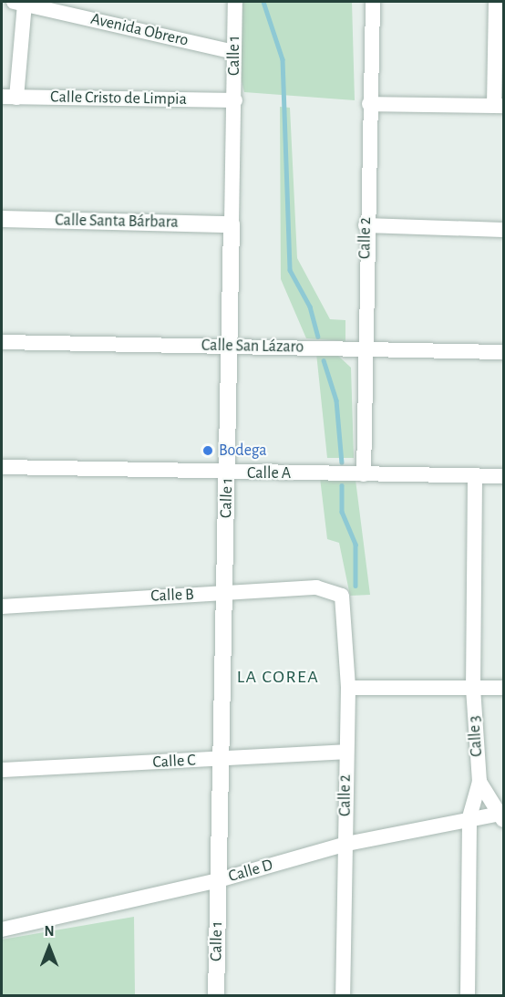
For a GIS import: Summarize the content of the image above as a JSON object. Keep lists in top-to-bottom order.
{
  "streets": {
    "street": [
      "Avenida Obrero",
      "Calle 1",
      "Calle Cristo de Limpia",
      "Calle Santa Bárbara",
      "Calle 2",
      "Calle San Lázaro",
      "Calle A",
      "Calle B",
      "Calle 3",
      "Calle C",
      "Calle D"
    ]
  },
  "crossings": [
    ["Avenida Obrero", "Calle 1"],
    ["Calle 1", "Calle Cristo de Limpia"],
    ["Calle 1", "Calle Santa Bárbara"],
    ["Calle 1", "Calle San Lázaro"],
    ["Calle 1", "Calle A"],
    ["Calle 1", "Calle B"],
    ["Calle 1", "Calle C"],
    ["Calle 1", "Calle D"],
    ["Calle 2", "Calle San Lázaro"],
    ["Calle 2", "Calle A"],
    ["Calle 2", "Calle B"],
    ["Calle 2", "Calle C"],
    ["Calle 2", "Calle D"],
    ["Calle A", "Calle 3"],
    ["Calle 3", "Calle D"]
  ],
  "districts": ["LA COREA"],
  "places": ["Bodega"],
  "north": "top"
}
